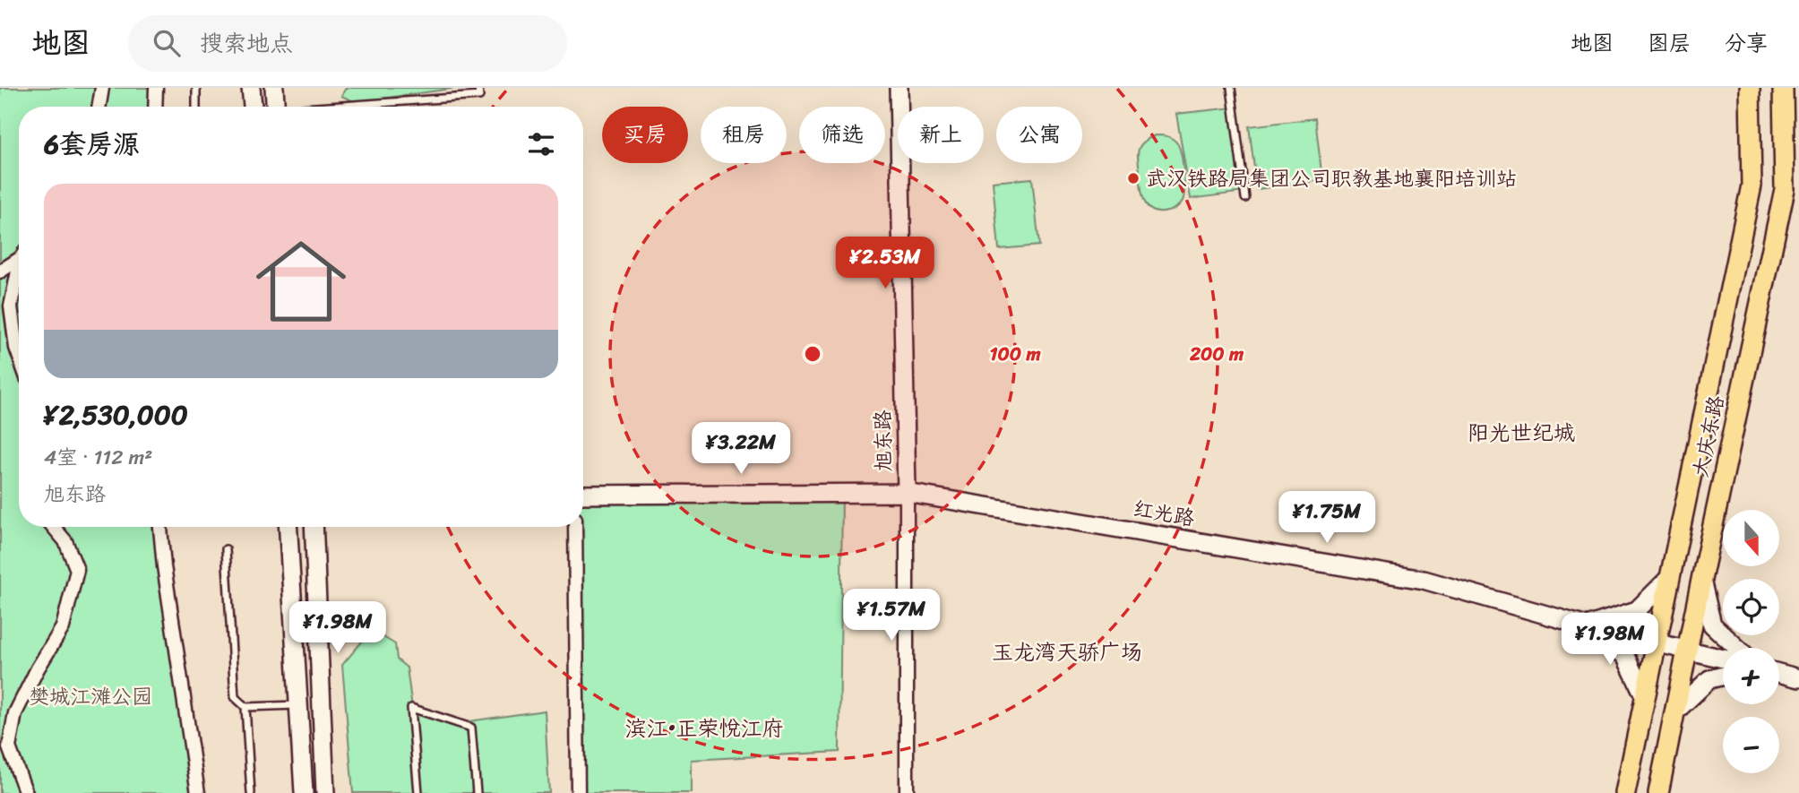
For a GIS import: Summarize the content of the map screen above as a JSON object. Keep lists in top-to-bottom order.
{
  "streets": {
    "main road": ["大庆东路"],
    "street": ["旭东路", "红光路"]
  },
  "crossings": [
    ["大庆东路", "红光路"],
    ["旭东路", "红光路"]
  ],
  "districts": ["阳光世纪城", "玉龙湾天骄广场", "滨江•正荣悦江府"],
  "parks": ["樊城江滩公园"],
  "places": ["武汉铁路局集团公司职教基地襄阳培训站"],
  "north": "bottom",
  "page": {
    "header": "地图",
    "search": "搜索地点",
    "nav": ["地图", "图层", "分享"],
    "chip": [
      "买房",
      "租房",
      "筛选",
      "新上",
      "公寓"
    ],
    "heading": "6套房源",
    "list": [
      {
        "name": "¥2,530,000",
        "note": "4室 · 112 m² · 旭东路"
      }
    ],
    "price": [
      "¥2.53M",
      "¥3.22M",
      "¥1.75M",
      "¥1.57M",
      "¥1.98M",
      "¥1.98M"
    ],
    "map_buttons": ["+", "−"]
  },
  "rings": ["100 m", "200 m"]
}
